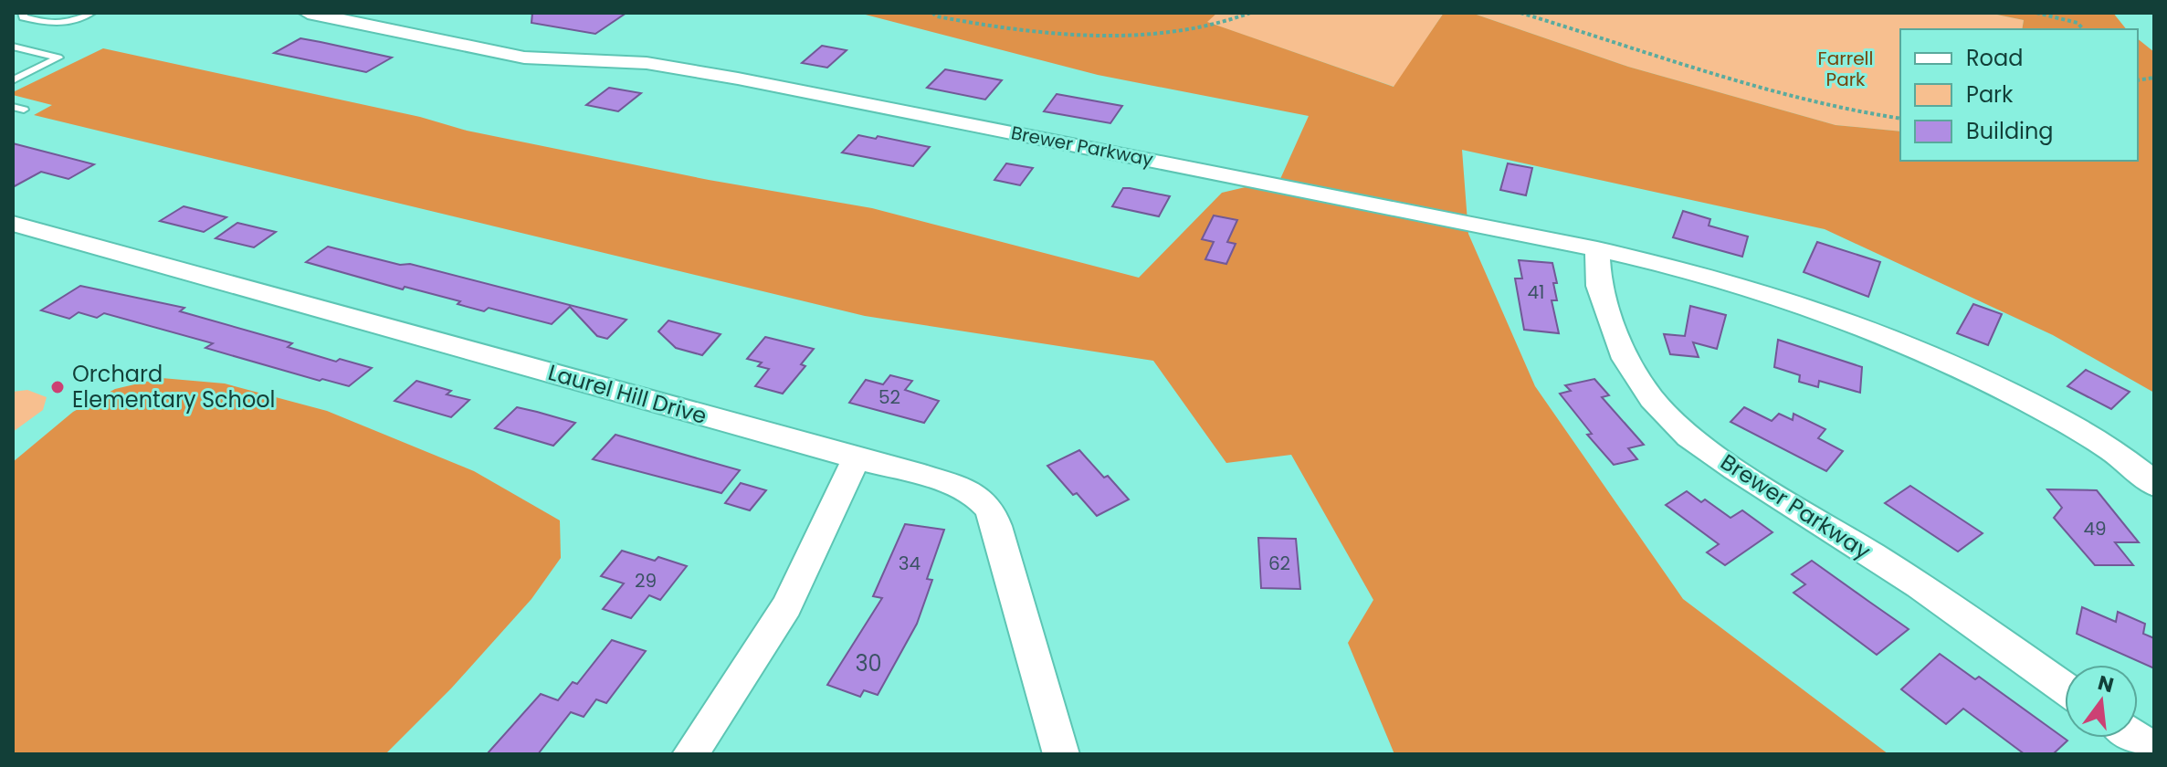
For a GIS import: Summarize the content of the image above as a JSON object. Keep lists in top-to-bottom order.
{
  "streets": {
    "street": ["Brewer Parkway", "Laurel Hill Drive"]
  },
  "parks": ["Farrell Park"],
  "places": ["Orchard Elementary School"],
  "house_numbers": [
    "41",
    "52",
    "49",
    "34",
    "62",
    "29",
    "30"
  ],
  "legend": ["Road", "Park", "Building"],
  "north": "top"
}
